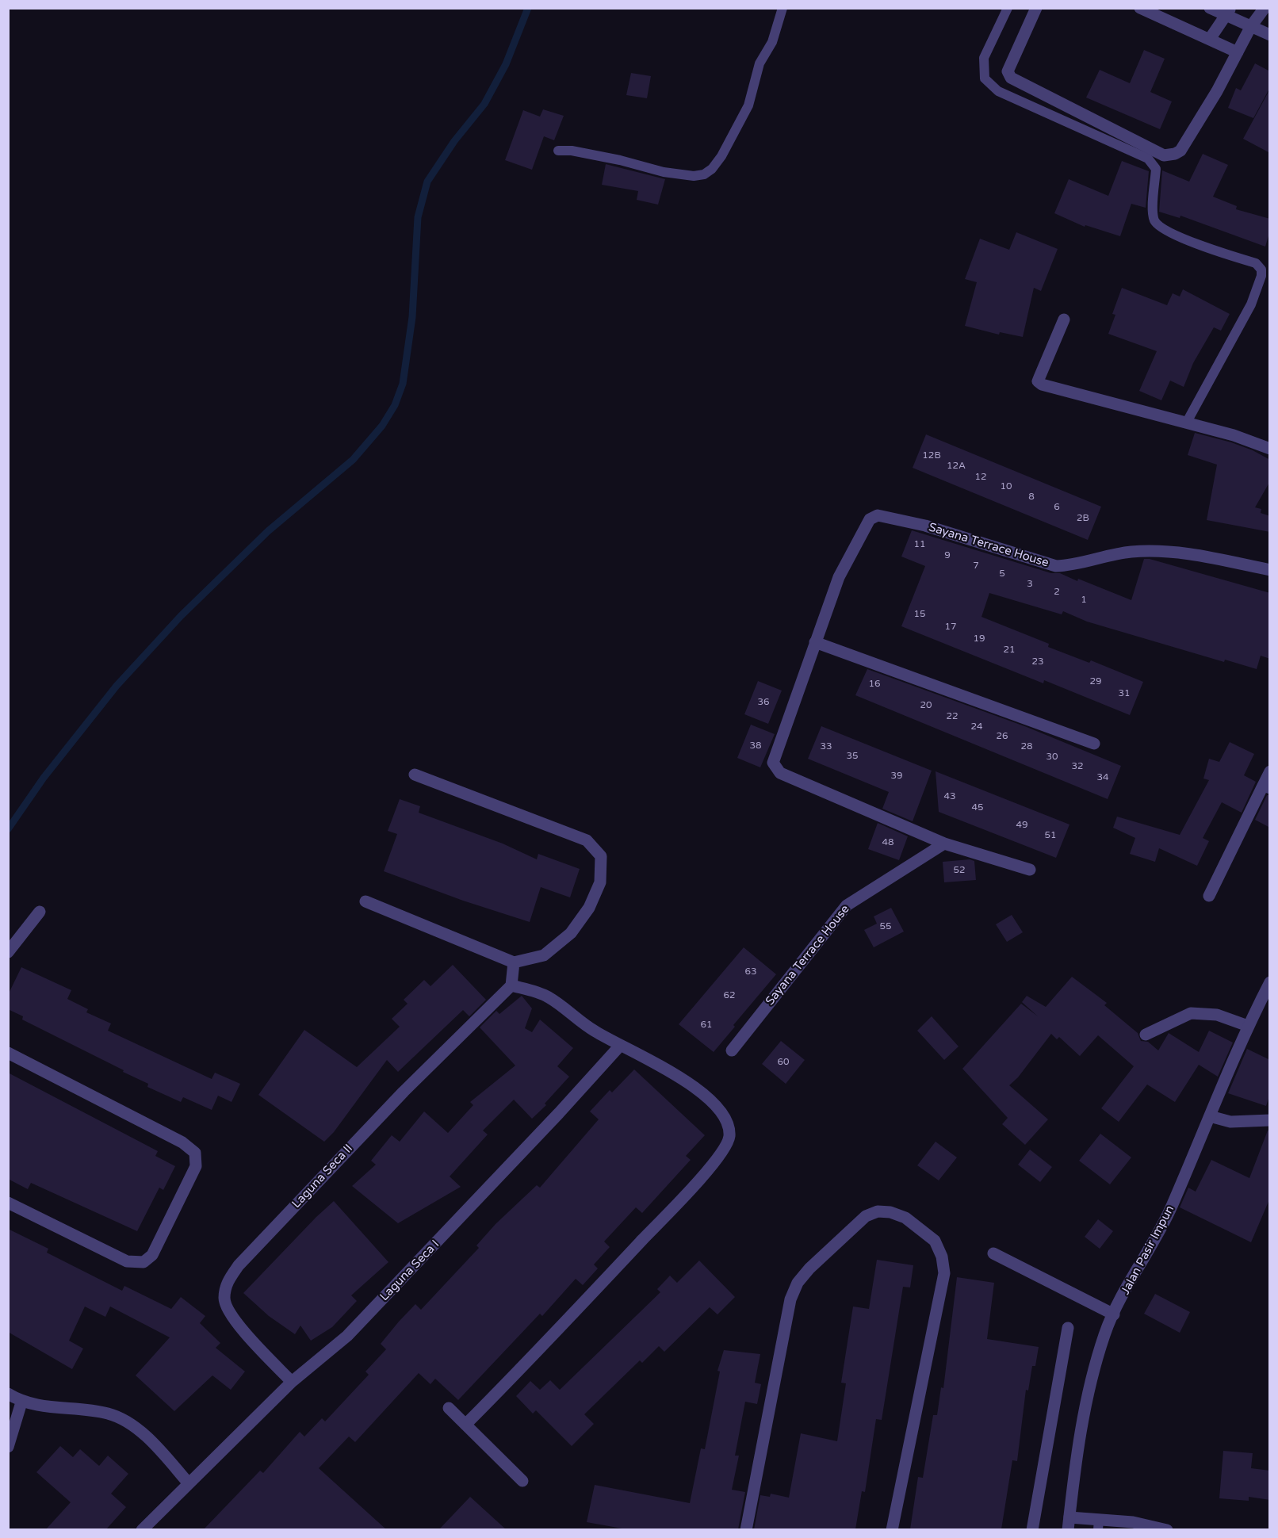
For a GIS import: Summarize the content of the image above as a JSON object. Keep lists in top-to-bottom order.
{
  "streets": {
    "street": [
      "Sayana Terrace House",
      "Laguna Seca II",
      "Jalan Pasir Impun",
      "Laguna Seca I"
    ]
  },
  "crossings": [
    ["Laguna Seca II", "Laguna Seca I"]
  ],
  "house_numbers": [
    "12B",
    "12A",
    "12",
    "10",
    "8",
    "6",
    "2B",
    "11",
    "9",
    "7",
    "5",
    "3",
    "2",
    "1",
    "15",
    "17",
    "19",
    "21",
    "23",
    "29",
    "16",
    "31",
    "36",
    "20",
    "22",
    "24",
    "26",
    "38",
    "33",
    "28",
    "35",
    "30",
    "32",
    "39",
    "34",
    "43",
    "45",
    "49",
    "51",
    "48",
    "52",
    "55",
    "63",
    "62",
    "61",
    "60"
  ]
}
